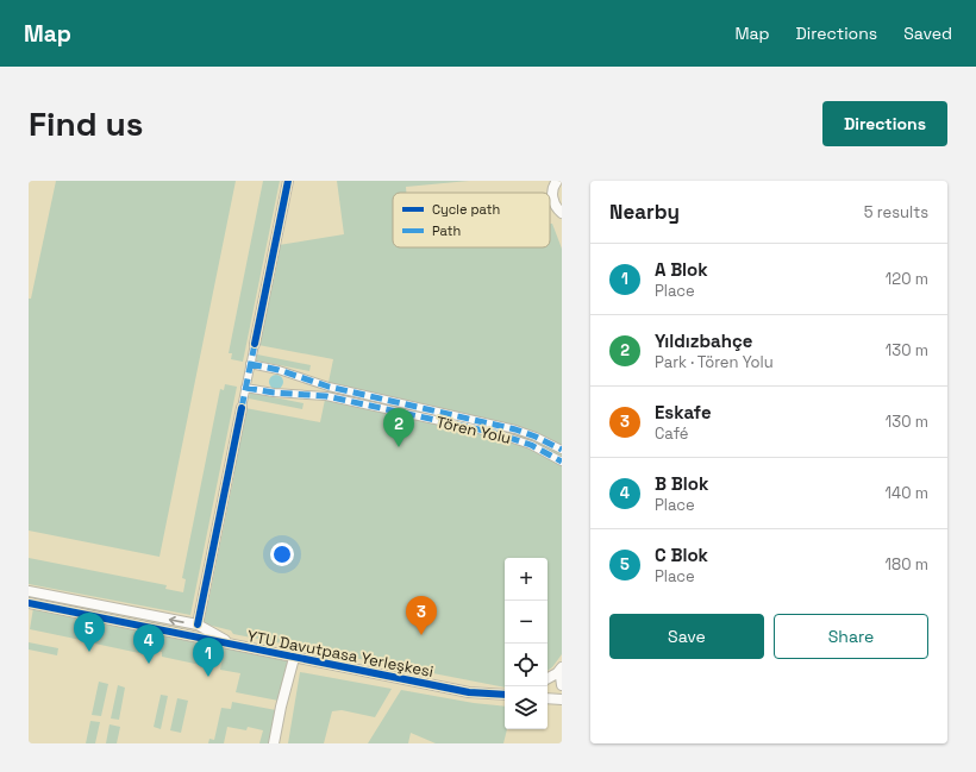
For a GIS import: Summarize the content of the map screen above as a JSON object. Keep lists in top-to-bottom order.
{
  "streets": {
    "street": ["Tören Yolu", "YTU Davutpasa Yerleşkesi"]
  },
  "legend": ["Cycle path", "Path"],
  "page": {
    "header": "Map",
    "nav": ["Map", "Directions", "Saved"],
    "buttons": [
      "Directions",
      ["Save", "Share"]
    ],
    "title": "Find us",
    "heading": ["Nearby", "5 results"],
    "list": [
      {
        "mark": "1",
        "name": "A Blok",
        "note": "Place",
        "value": "120 m"
      },
      {
        "mark": "2",
        "name": "Yıldızbahçe",
        "note": "Park · Tören Yolu",
        "value": "130 m"
      },
      {
        "mark": "3",
        "name": "Eskafe",
        "note": "Café",
        "value": "130 m"
      },
      {
        "mark": "4",
        "name": "B Blok",
        "note": "Place",
        "value": "140 m"
      },
      {
        "mark": "5",
        "name": "C Blok",
        "note": "Place",
        "value": "180 m"
      }
    ],
    "pins": [
      "2",
      "3",
      "5",
      "4",
      "1"
    ],
    "map_buttons": ["+", "−"]
  }
}
